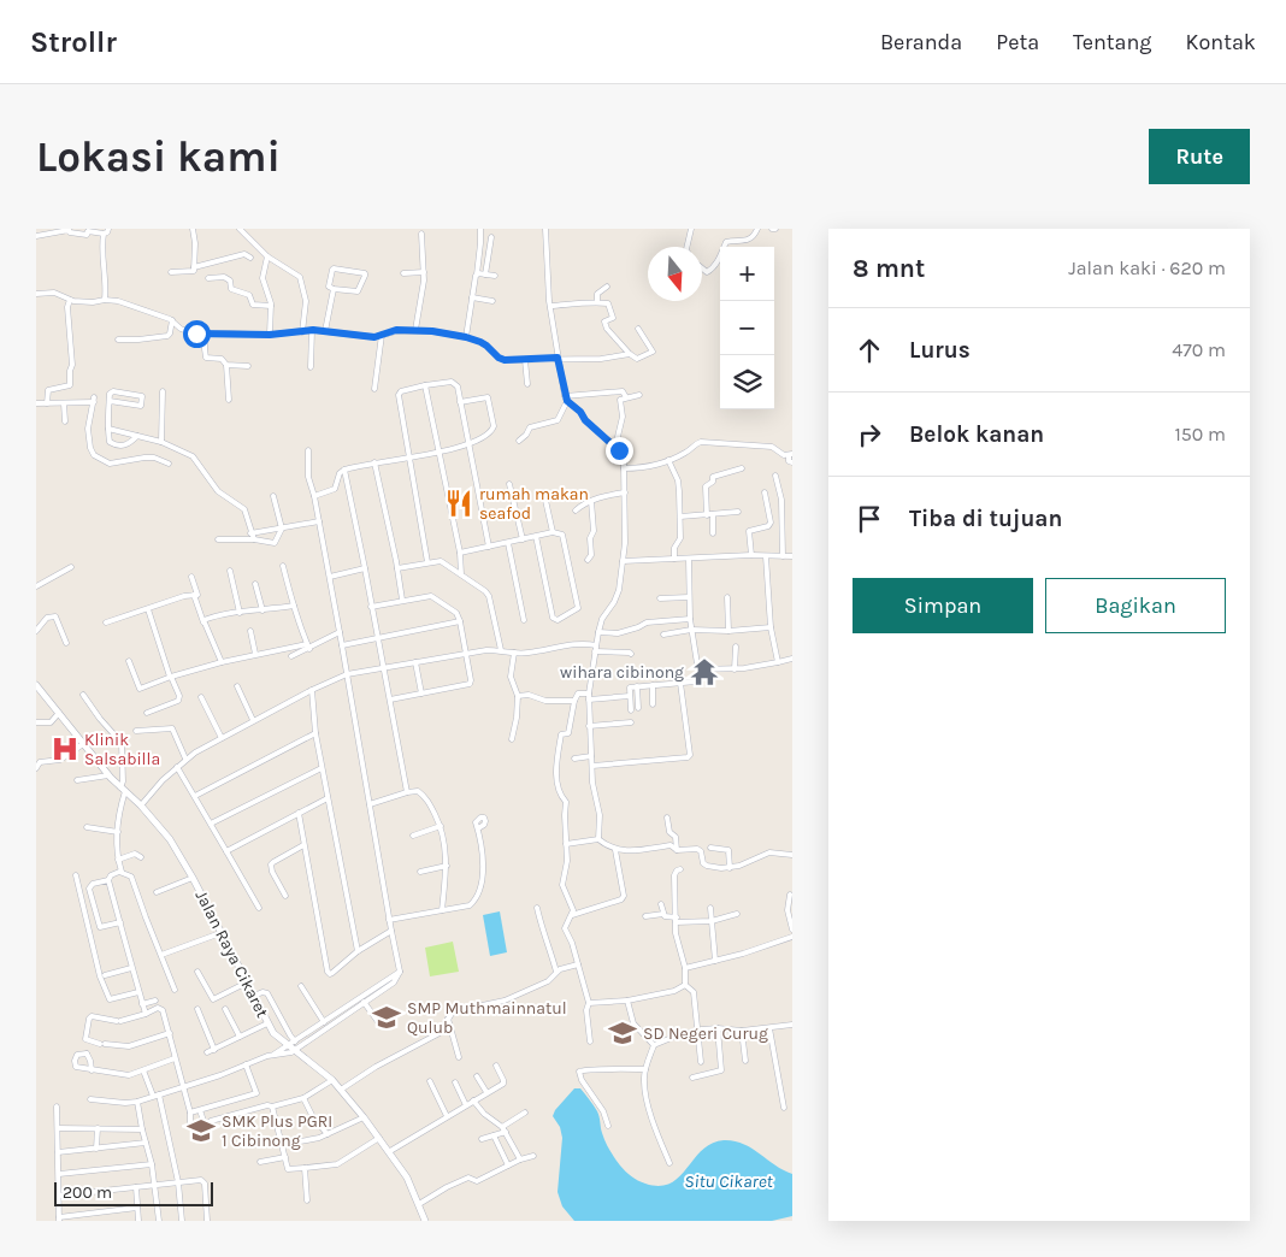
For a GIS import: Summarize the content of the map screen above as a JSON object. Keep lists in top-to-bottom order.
{
  "streets": {
    "main road": ["Jalan Raya Cikaret"]
  },
  "water": ["Situ Cikaret"],
  "places": {
    "restaurant": ["rumah makan seafod"],
    "temple": ["wihara cibinong"],
    "hospital": ["Klinik Salsabilla"],
    "school or university": ["SMP Muthmainnatul Qulub", "SD Negeri Curug", "SMK Plus PGRI 1 Cibinong"]
  },
  "scale_bar": "200 m",
  "north": "bottom",
  "page": {
    "header": "Strollr",
    "nav": [
      "Beranda",
      "Peta",
      "Tentang",
      "Kontak"
    ],
    "buttons": [
      "Rute",
      ["Simpan", "Bagikan"]
    ],
    "title": "Lokasi kami",
    "heading": ["8 mnt", "Jalan kaki · 620 m"],
    "map_buttons": ["+", "−"],
    "list": [
      ["Lurus", "470 m"],
      ["Belok kanan", "150 m"],
      "Tiba di tujuan"
    ],
    "scale": "200 m"
  }
}
